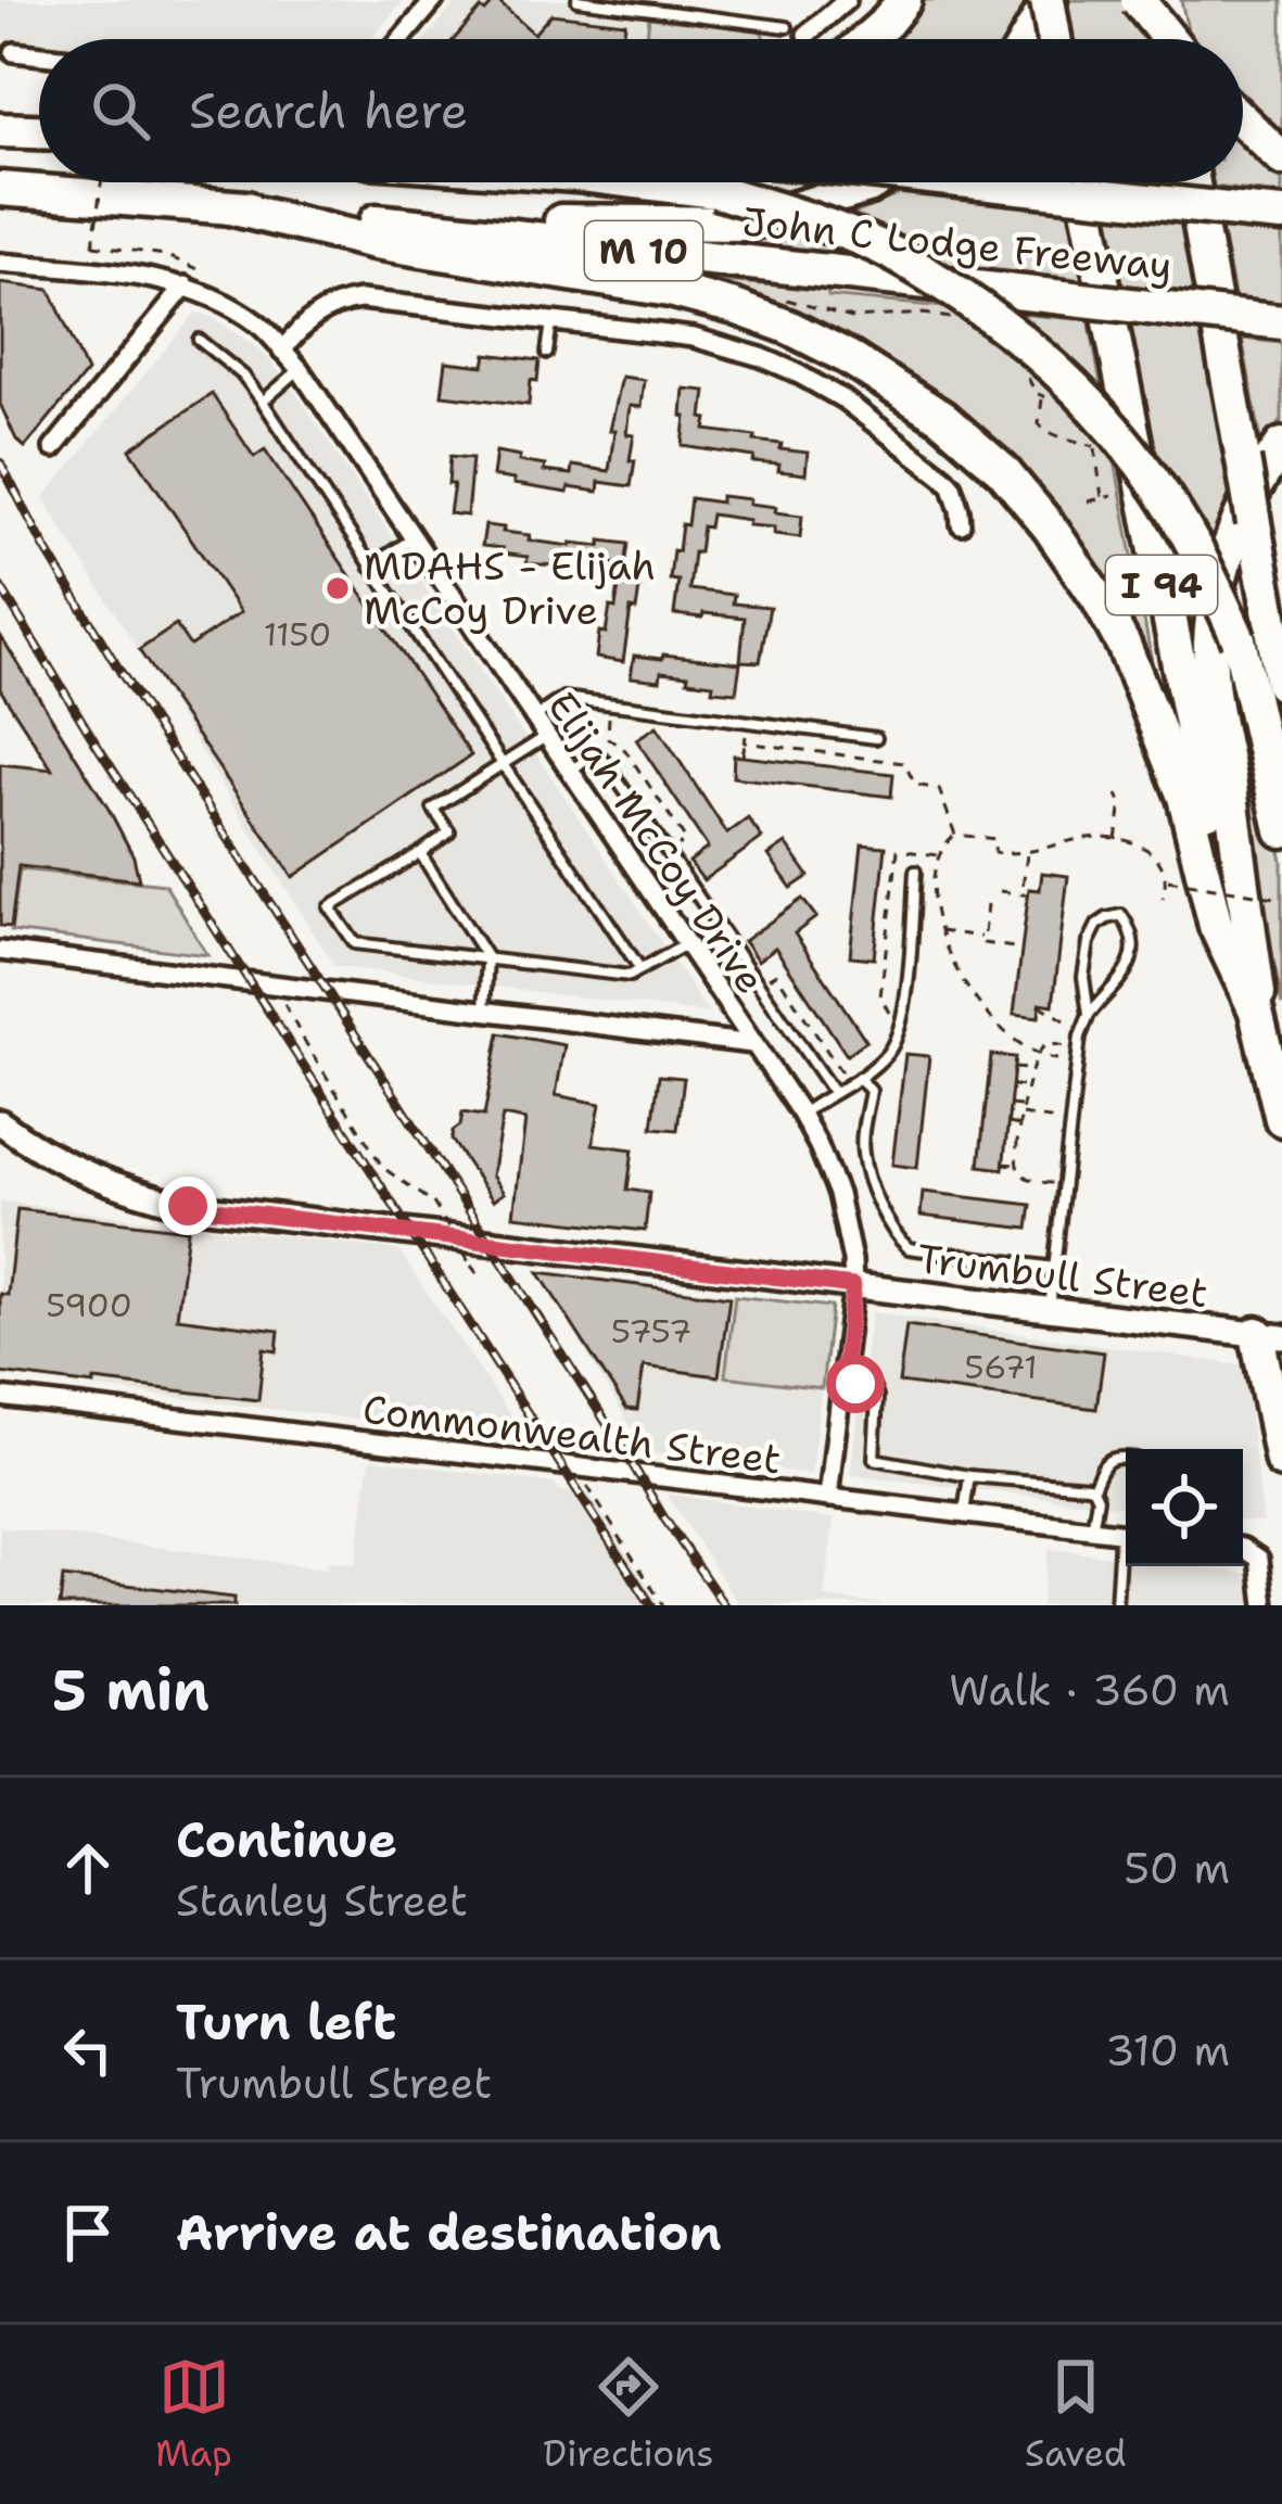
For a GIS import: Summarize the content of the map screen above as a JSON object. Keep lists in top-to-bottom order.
{
  "streets": {
    "highway": ["John C Lodge Freeway", "M 10", "I 94"],
    "street": ["Elijah McCoy Drive", "Trumbull Street", "Commonwealth Street"]
  },
  "crossings": [
    ["Elijah McCoy Drive", "Trumbull Street"],
    ["Elijah McCoy Drive", "Commonwealth Street"]
  ],
  "places": ["MDAHS - Elijah McCoy Drive"],
  "house_numbers": [
    "1150",
    "5900",
    "5757",
    "5671"
  ],
  "page": {
    "search": "Search here",
    "heading": ["5 min", "Walk · 360 m"],
    "list": [
      ["Continue", "Stanley Street", "50 m"],
      ["Turn left", "Trumbull Street", "310 m"],
      "Arrive at destination"
    ],
    "nav": ["Map", "Directions", "Saved"]
  }
}
